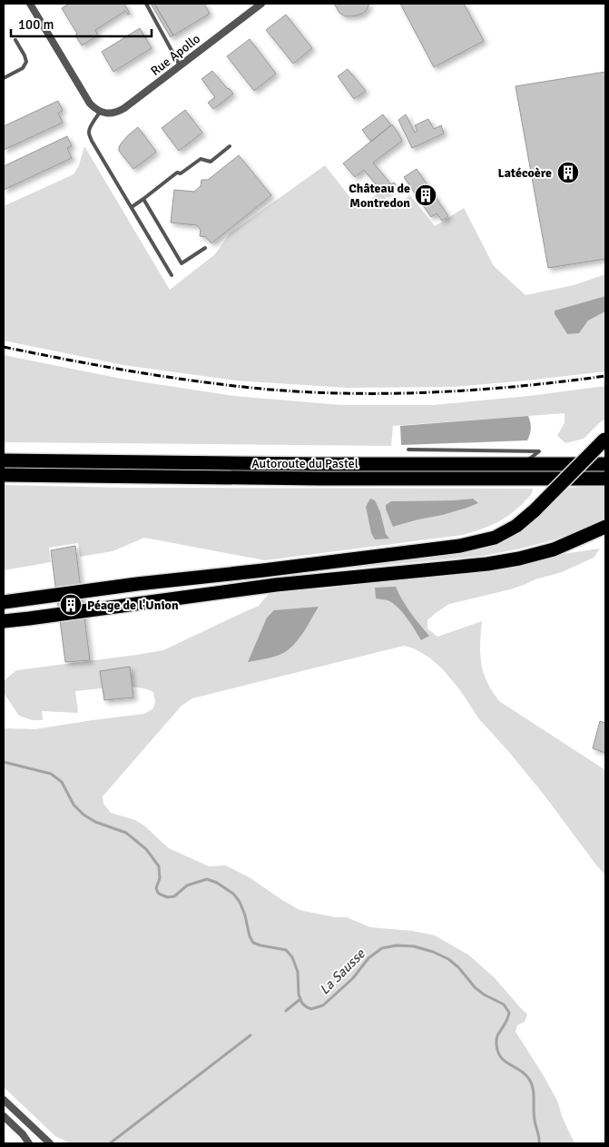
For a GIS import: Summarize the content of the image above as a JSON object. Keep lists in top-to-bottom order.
{
  "streets": {
    "highway": ["Autoroute du Pastel"],
    "street": ["Rue Apollo"]
  },
  "water": ["La Sausse"],
  "places": {
    "building": ["Latécoère", "Château de Montredon", "Péage de l'Union"]
  },
  "scale_bar": "100 m"
}
